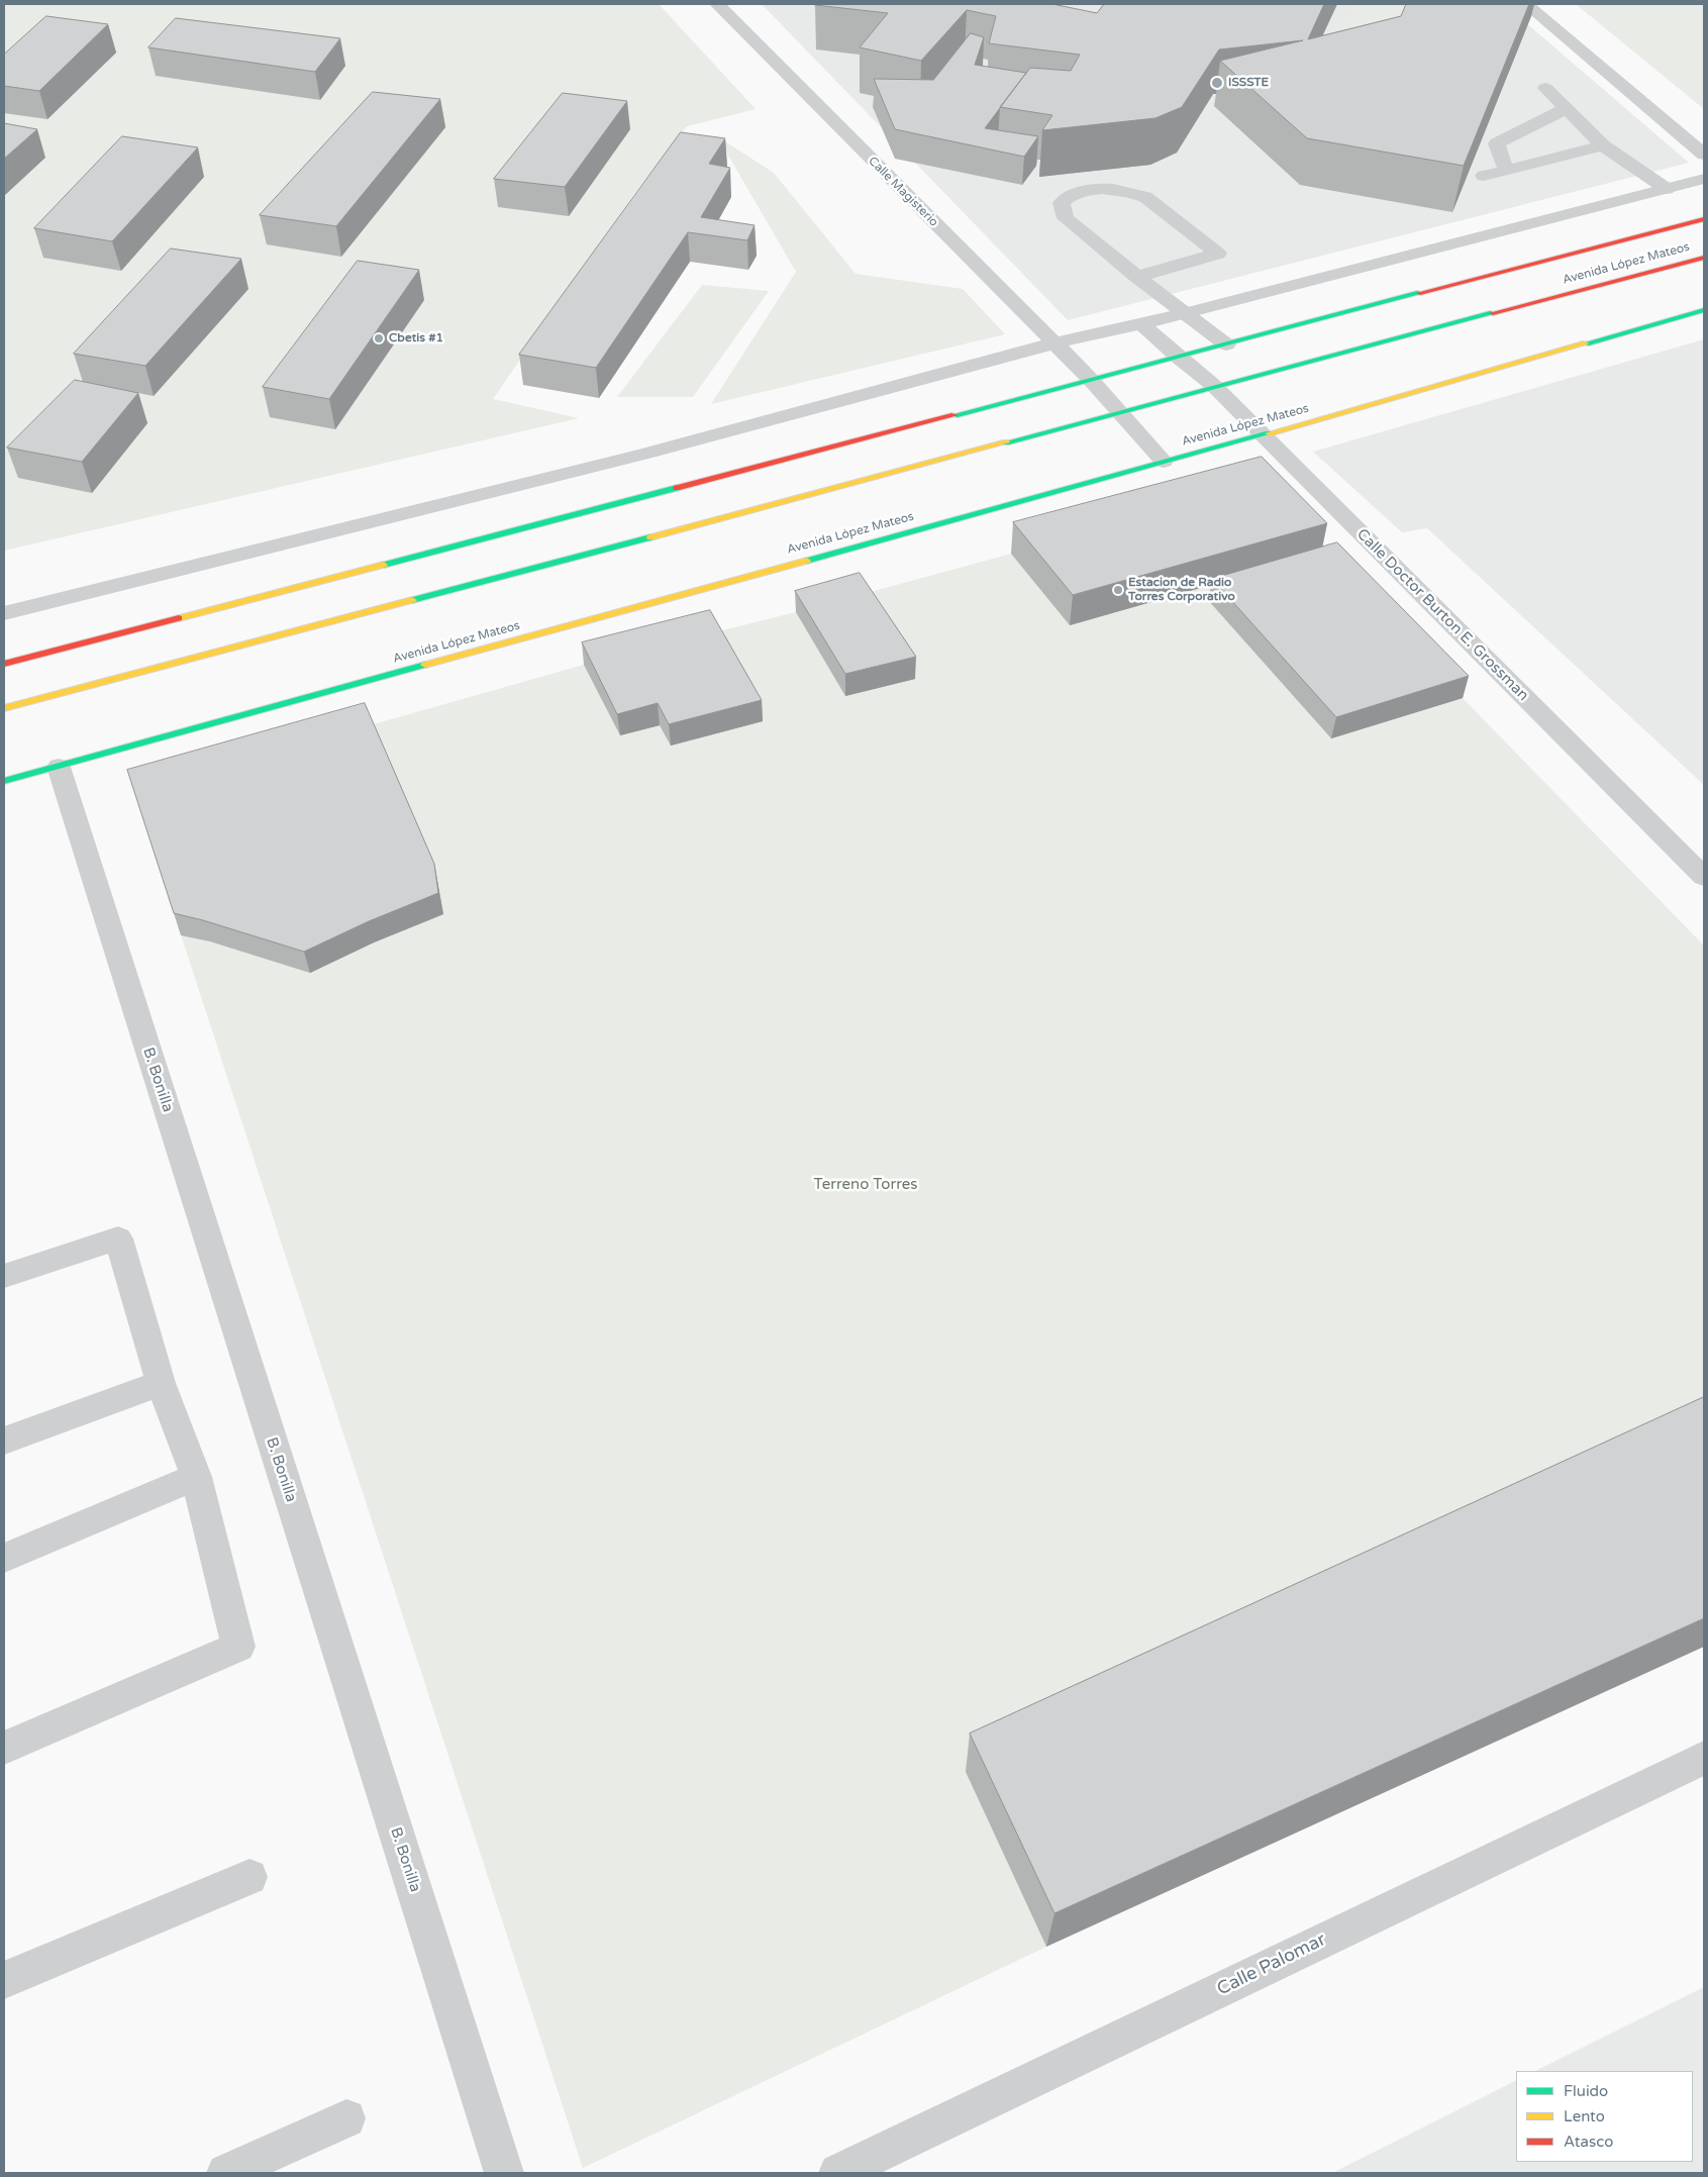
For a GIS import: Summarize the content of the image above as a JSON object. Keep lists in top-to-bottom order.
{
  "streets": {
    "main road": ["Avenida López Mateos"],
    "street": [
      "Calle Magisterio",
      "Calle Doctor Burton E. Grossman",
      "B. Bonilla",
      "Calle Palomar"
    ]
  },
  "crossings": [
    ["Calle Magisterio", "Avenida López Mateos"],
    ["Avenida López Mateos", "Calle Doctor Burton E. Grossman"],
    ["Avenida López Mateos", "B. Bonilla"]
  ],
  "parks": ["Terreno Torres"],
  "places": ["ISSSTE", "Cbetis #1", "Estacion de Radio Torres Corporativo"],
  "legend": ["Fluido", "Lento", "Atasco"]
}
